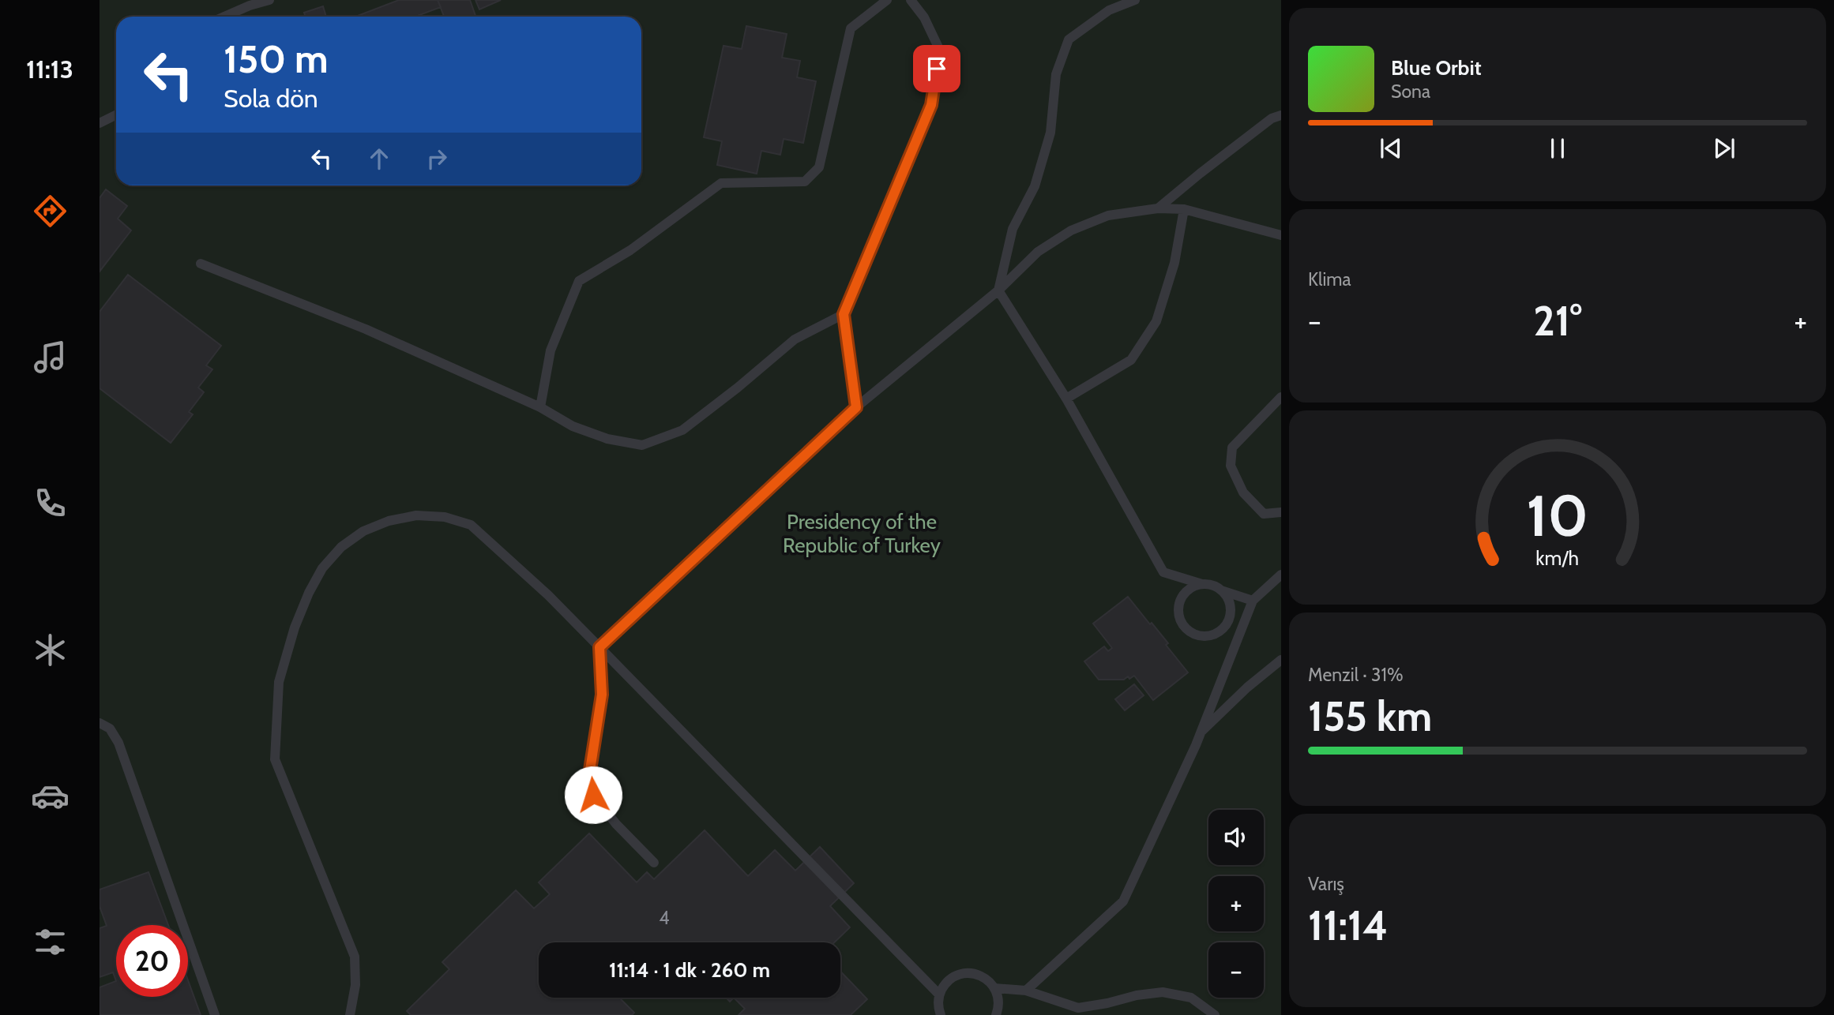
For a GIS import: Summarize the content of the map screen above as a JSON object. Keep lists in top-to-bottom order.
{
  "parks": ["Presidency of the Republic of Turkey"],
  "house_numbers": ["4"],
  "page": {
    "tabs": "11:13",
    "turn": ["150 m", "Sola dön"],
    "song": ["Blue Orbit", "Sona"],
    "tile": [
      "Klima",
      ["Menzil · 31%", "155 km"],
      ["Varış", "11:14"]
    ],
    "heat": ["−", "21°", "+"],
    "map_buttons": ["+", "−"],
    "limit": "20",
    "trip": "11:14 · 1 dk · 260 m",
    "gauge": ["10", "km/h"]
  }
}
